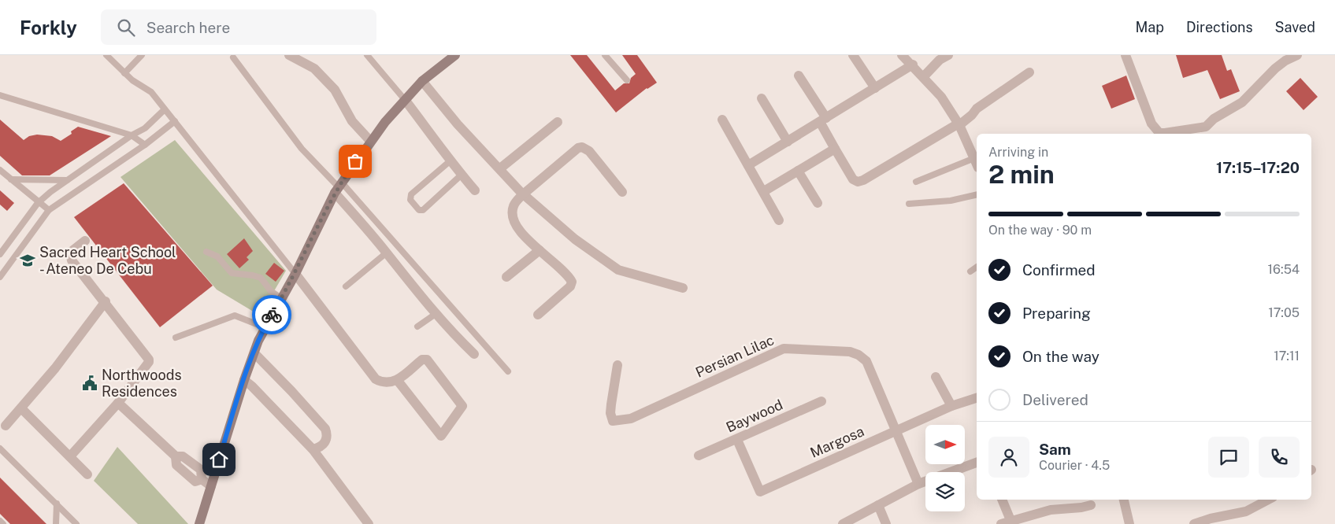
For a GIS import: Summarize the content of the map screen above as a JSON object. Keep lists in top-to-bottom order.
{
  "streets": {
    "street": ["Persian Lilac", "Baywood", "Margosa"]
  },
  "crossings": [
    ["Persian Lilac", "Margosa"],
    ["Baywood", "Margosa"]
  ],
  "places": {
    "school or university": ["Sacred Heart School - Ateneo De Cebu"],
    "public building": ["Northwoods Residences"]
  },
  "north": "right",
  "page": {
    "header": "Forkly",
    "search": "Search here",
    "nav": ["Map", "Directions", "Saved"],
    "heading": ["2 min", "Arriving in", "17:15–17:20"],
    "panel": ["Sam", "Courier · 4.5"],
    "bar": "On the way · 90 m",
    "list": [
      ["Confirmed", "16:54"],
      ["Preparing", "17:05"],
      ["On the way", "17:11"],
      "Delivered"
    ]
  }
}
